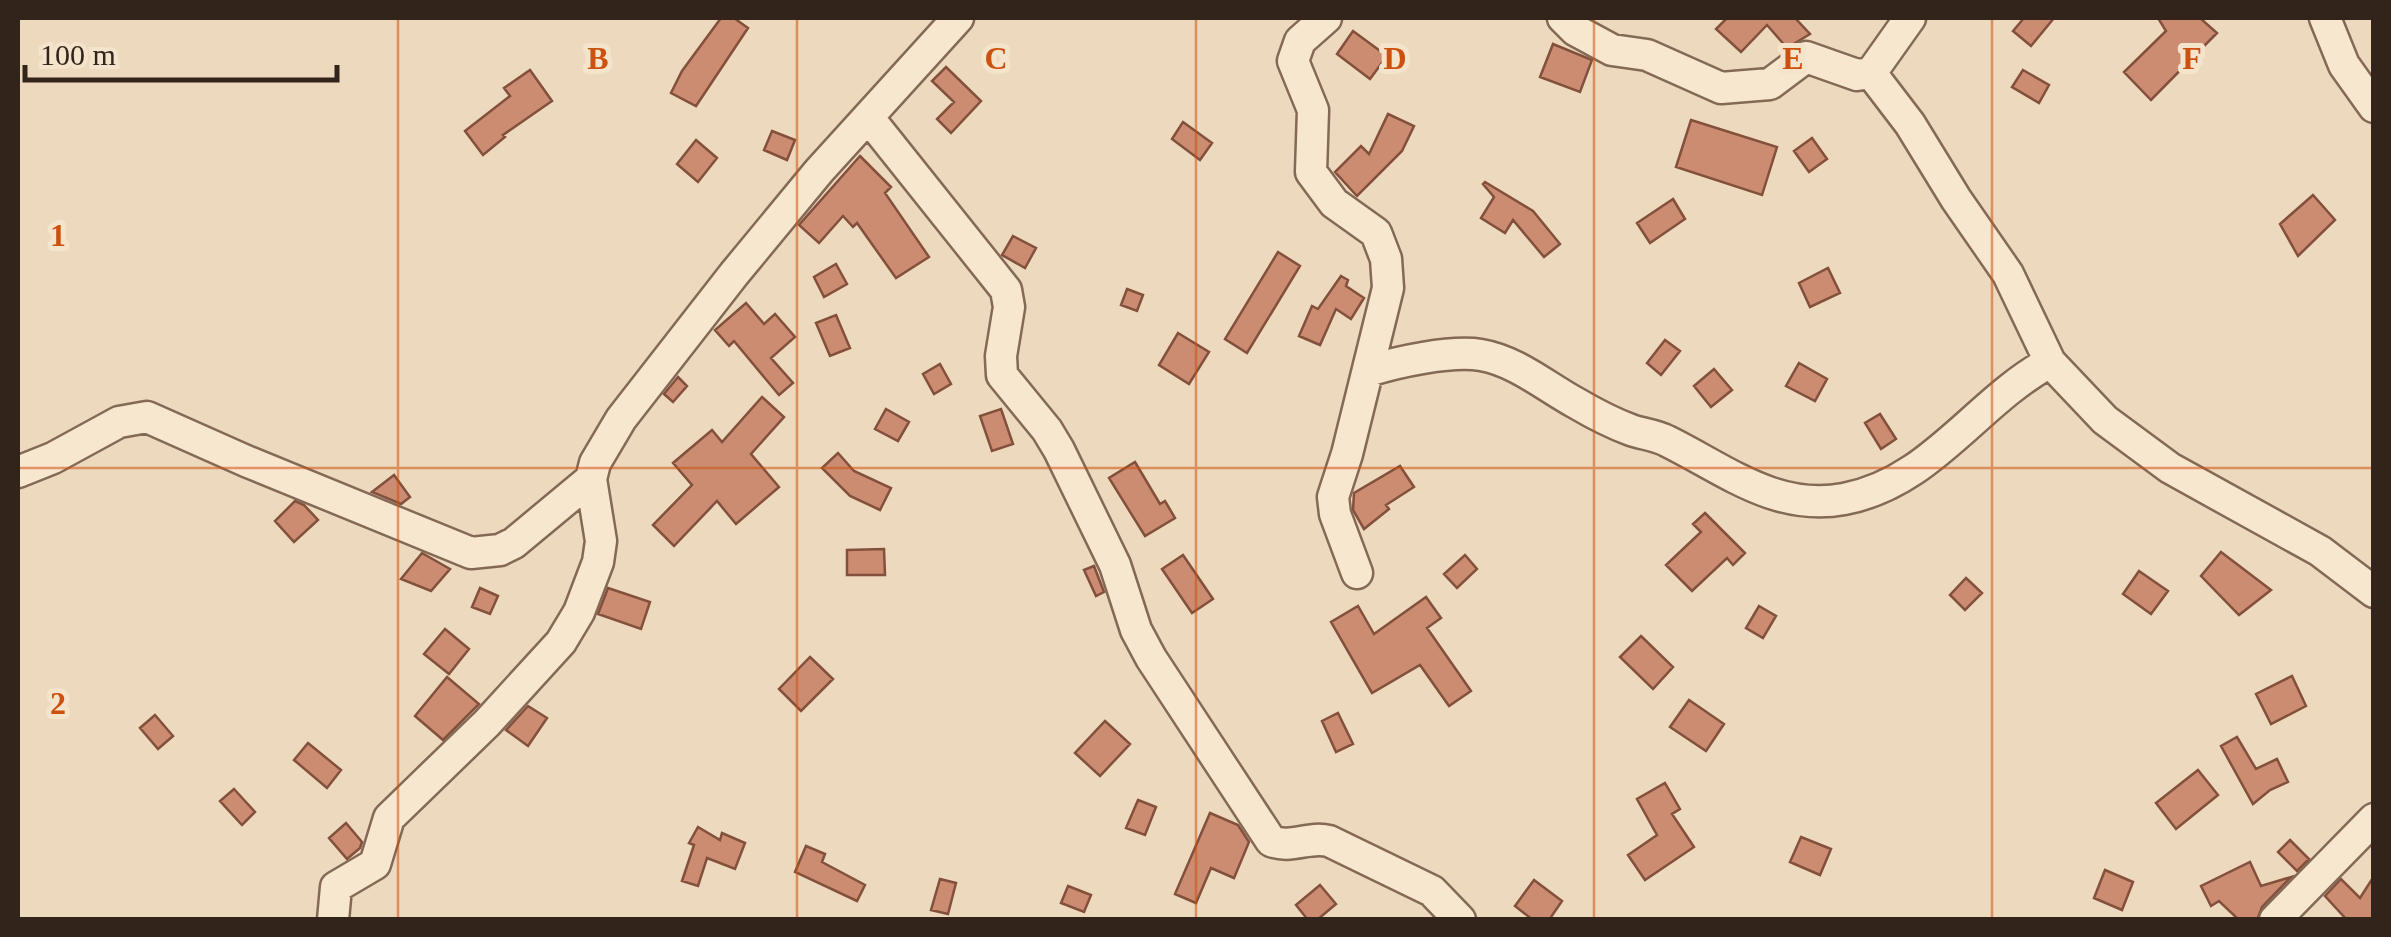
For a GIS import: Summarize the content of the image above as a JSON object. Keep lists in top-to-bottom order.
{
  "scale_bar": "100 m",
  "grid": {
    "columns": [
      "B",
      "C",
      "D",
      "E",
      "F"
    ],
    "rows": ["1", "2"]
  }
}
